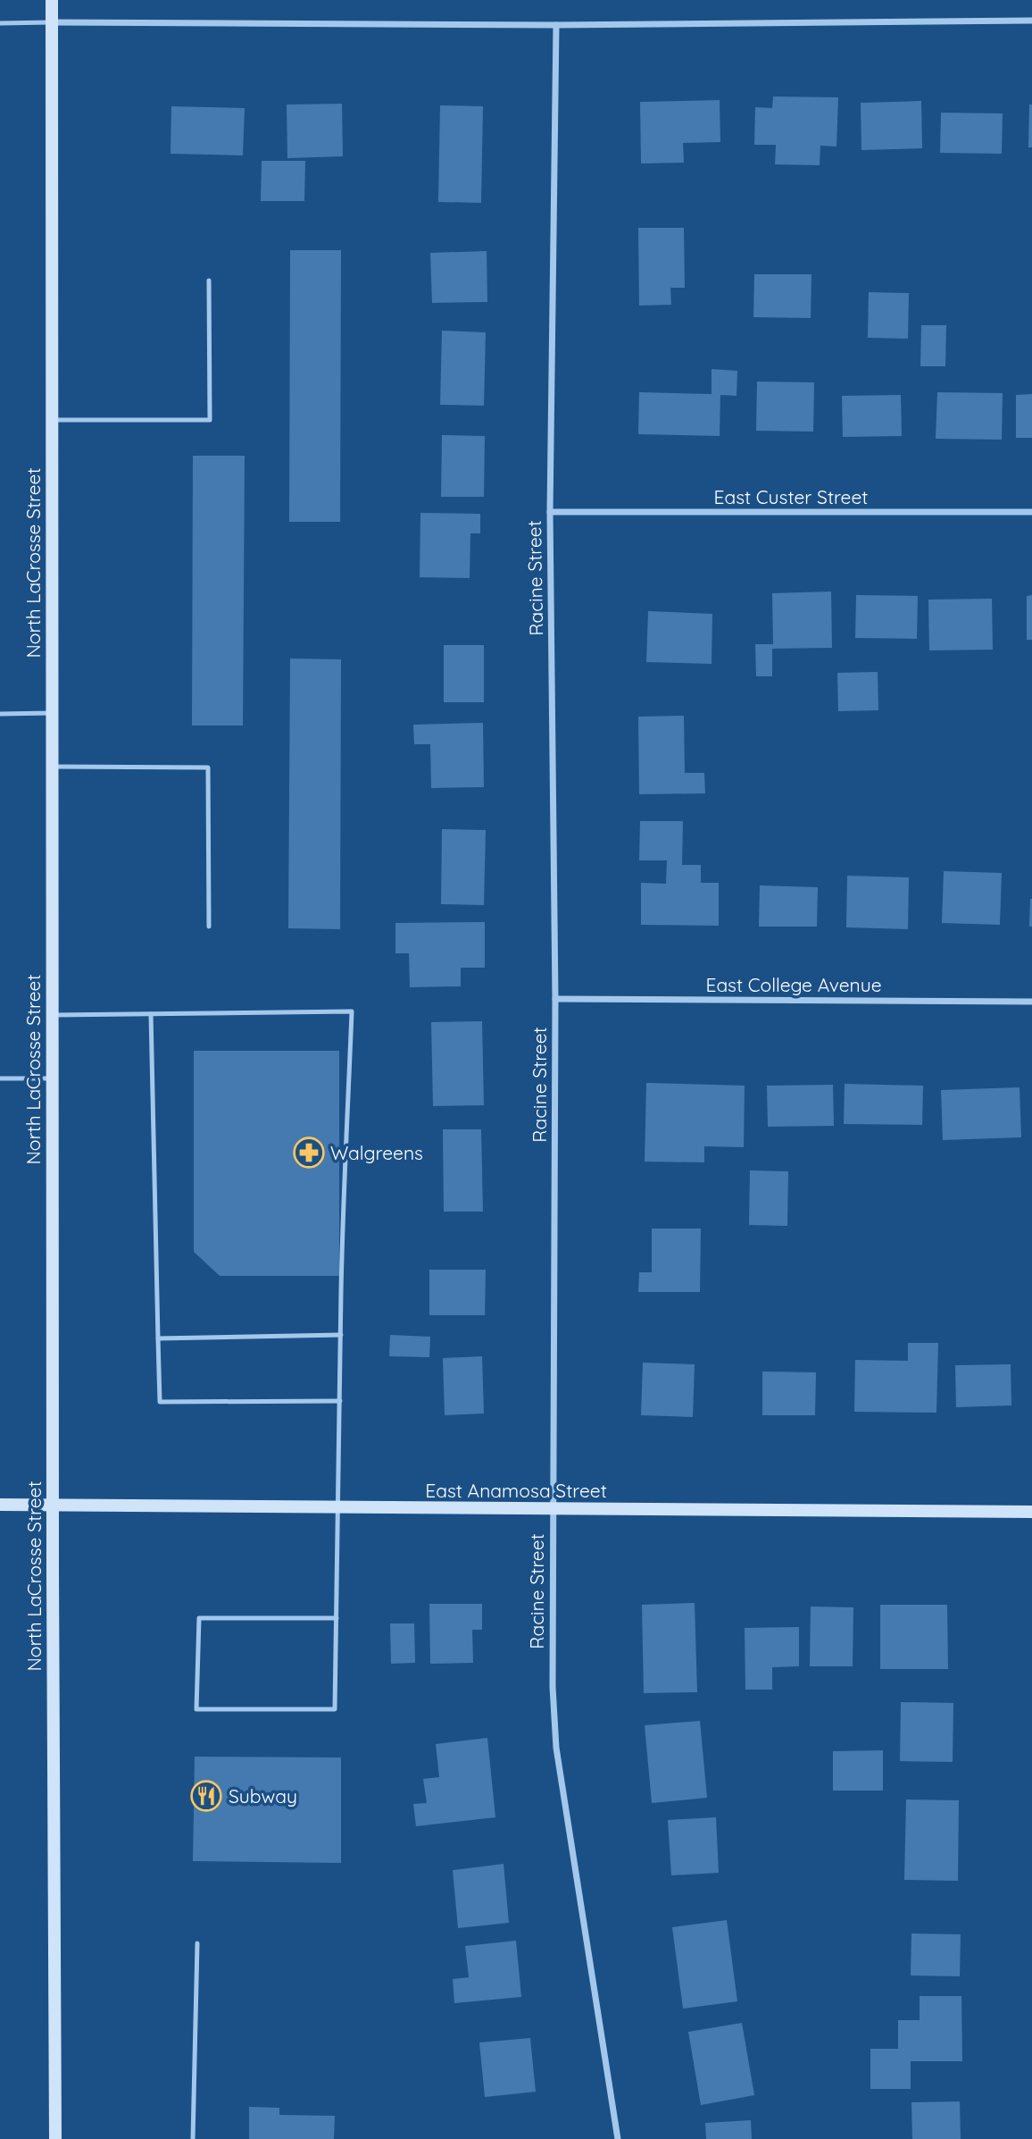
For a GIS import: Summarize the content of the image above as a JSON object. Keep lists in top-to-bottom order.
{
  "streets": {
    "main road": ["North LaCrosse Street", "East Anamosa Street"],
    "street": ["East Custer Street", "Racine Street", "East College Avenue"]
  },
  "crossings": [
    ["East Custer Street", "Racine Street"],
    ["North LaCrosse Street", "East Anamosa Street"],
    ["Racine Street", "East College Avenue"],
    ["Racine Street", "East Anamosa Street"]
  ],
  "places": {
    "pharmacy": ["Walgreens"],
    "restaurant": ["Subway"]
  }
}
